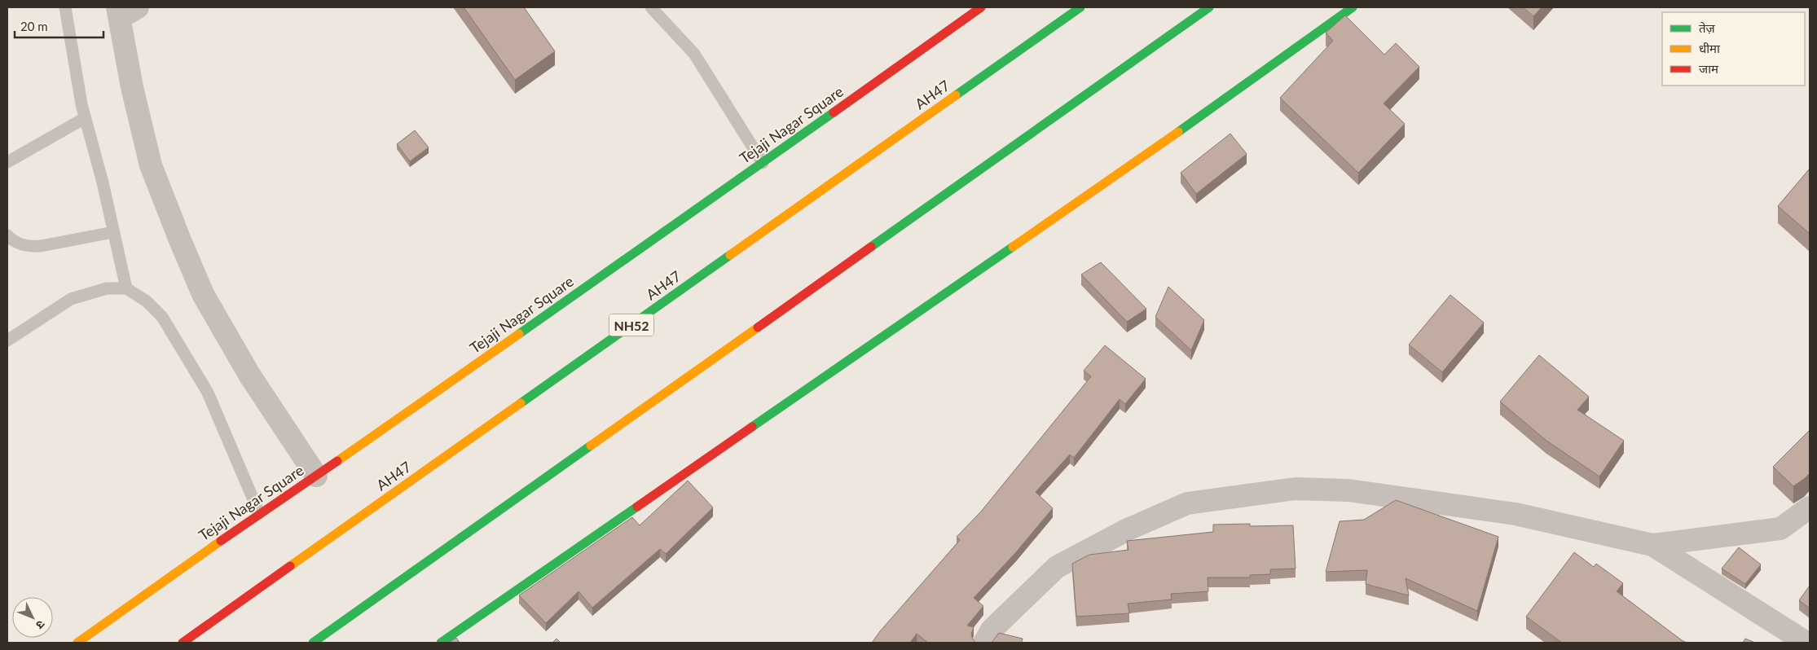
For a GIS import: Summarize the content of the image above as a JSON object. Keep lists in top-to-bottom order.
{
  "streets": {
    "main road": ["AH47", "Tejaji Nagar Square", "NH52"]
  },
  "legend": ["तेज़", "धीमा", "जाम"],
  "scale_bar": "20 m",
  "north": "bottom right"
}
